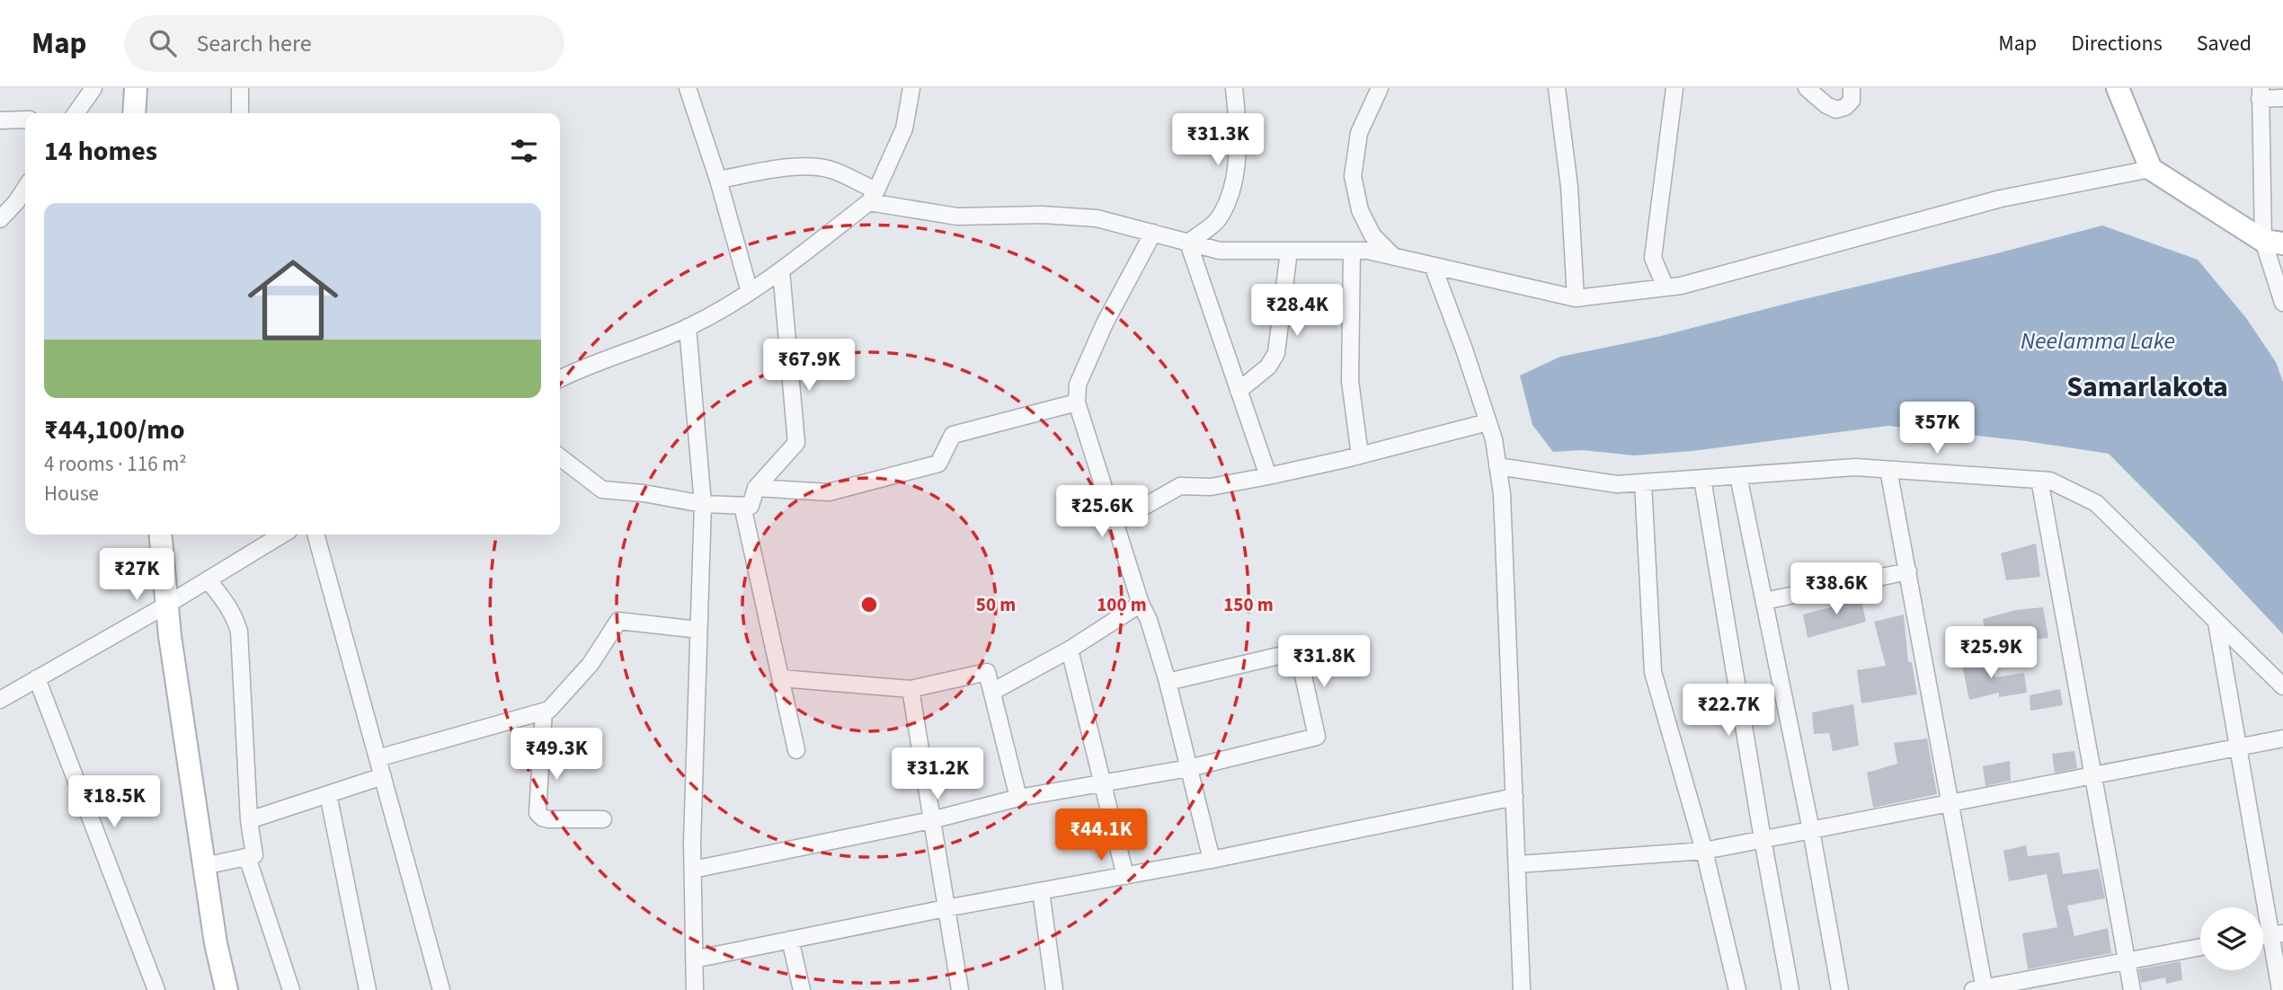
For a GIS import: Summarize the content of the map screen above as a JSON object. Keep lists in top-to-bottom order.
{
  "districts": ["Samarlakota"],
  "water": ["Neelamma Lake"],
  "page": {
    "header": "Map",
    "search": "Search here",
    "nav": ["Map", "Directions", "Saved"],
    "price": [
      "₹31.3K",
      "₹28.4K",
      "₹67.9K",
      "₹57K",
      "₹25.6K",
      "₹27K",
      "₹38.6K",
      "₹25.9K",
      "₹31.8K",
      "₹22.7K",
      "₹49.3K",
      "₹31.2K",
      "₹18.5K",
      "₹44.1K"
    ],
    "heading": "14 homes",
    "list": [
      {
        "name": "₹44,100/mo",
        "note": "4 rooms · 116 m² · House"
      }
    ]
  },
  "rings": ["50 m", "100 m", "150 m"]
}
